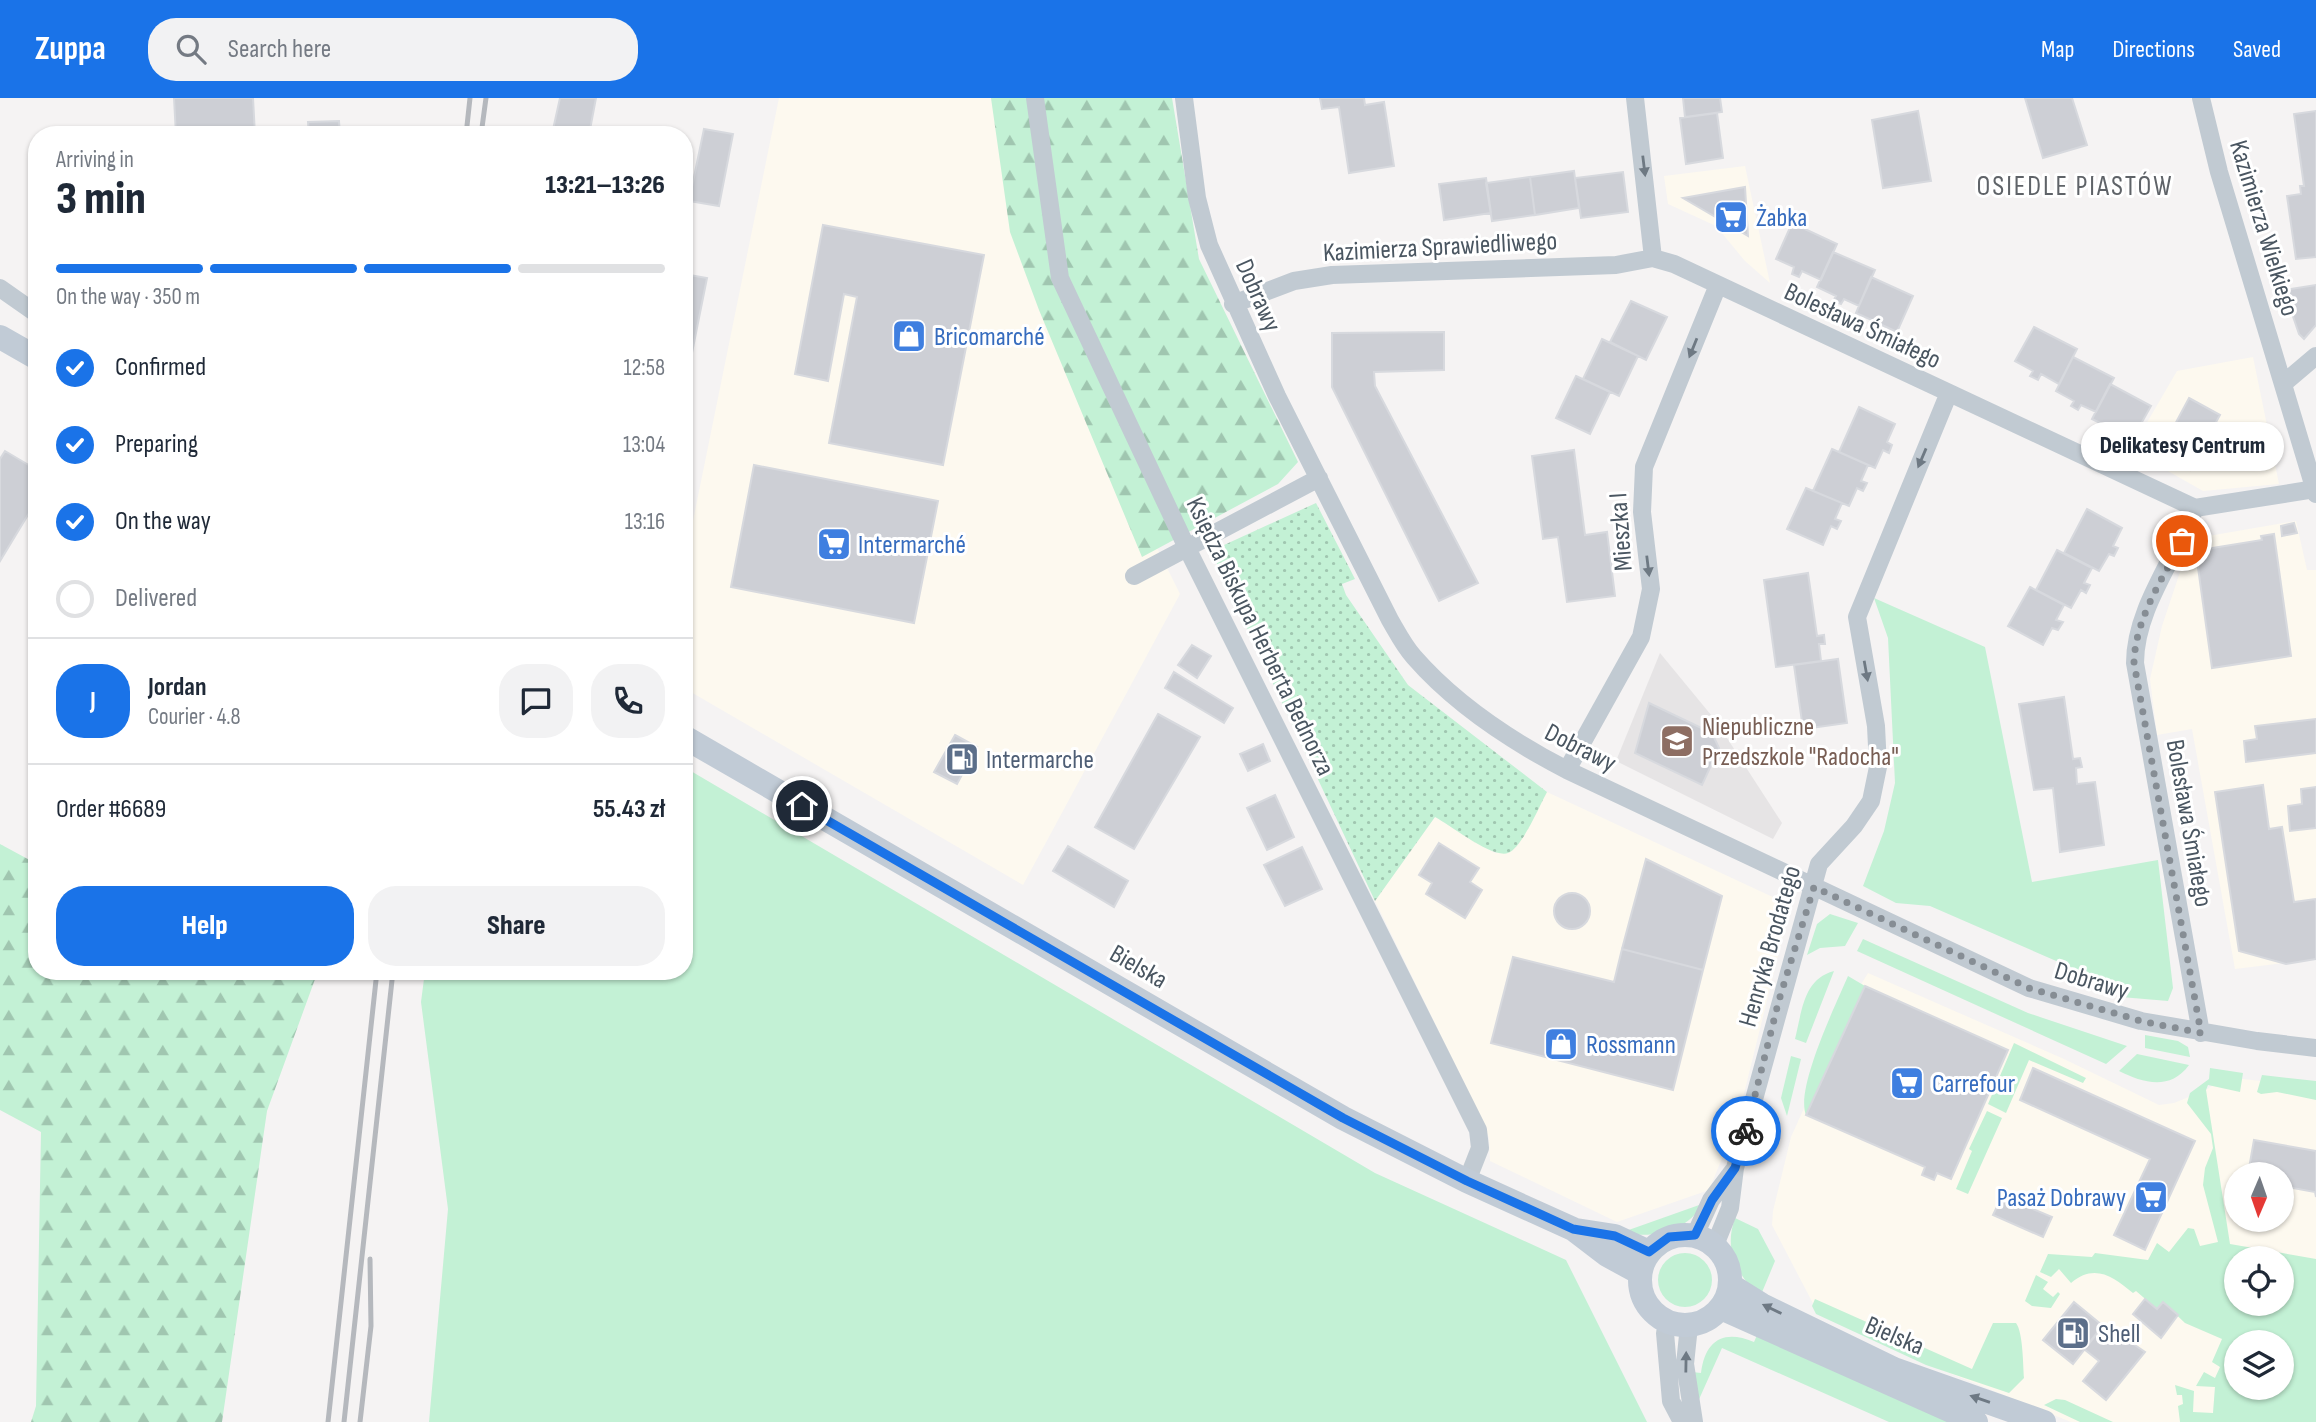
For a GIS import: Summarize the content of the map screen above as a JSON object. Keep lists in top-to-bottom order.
{
  "streets": {
    "main road": ["Bielska"],
    "street": [
      "Kazimierza Wielkiego",
      "Kazimierza Sprawiedliwego",
      "Dobrawy",
      "Bolesława Śmiałego",
      "Mieszka I",
      "Księdza Biskupa Herberta Bednorza",
      "Henryka Brodatego"
    ]
  },
  "crossings": [
    ["Kazimierza Sprawiedliwego", "Dobrawy"],
    ["Kazimierza Sprawiedliwego", "Bolesława Śmiałego"],
    ["Dobrawy", "Bolesława Śmiałego"],
    ["Dobrawy", "Mieszka I"],
    ["Dobrawy", "Henryka Brodatego"],
    ["Bolesława Śmiałego", "Mieszka I"],
    ["Bolesława Śmiałego", "Henryka Brodatego"],
    ["Księdza Biskupa Herberta Bednorza", "Bielska"],
    ["Henryka Brodatego", "Bielska"]
  ],
  "one_way": ["Mieszka I", "Henryka Brodatego"],
  "districts": ["OSIEDLE PIASTÓW"],
  "places": {
    "supermarket": [
      "Żabka",
      "Intermarché",
      "Carrefour",
      "Pasaż Dobrawy"
    ],
    "shop": ["Bricomarché", "Rossmann"],
    "other": ["Delikatesy Centrum"],
    "school or university": ["Niepubliczne Przedszkole \"Radocha\""],
    "fuel station": ["Intermarche", "Shell"]
  },
  "north": "bottom",
  "page": {
    "header": "Zuppa",
    "search": "Search here",
    "nav": ["Map", "Directions", "Saved"],
    "heading": ["3 min", "Arriving in", "13:21–13:26"],
    "panel": [
      "Jordan",
      "Courier · 4.8",
      "Order #6689",
      "55.43 zł"
    ],
    "bar": "On the way · 350 m",
    "list": [
      ["Confirmed", "12:58"],
      ["Preparing", "13:04"],
      ["On the way", "13:16"],
      "Delivered"
    ],
    "bubble": "Delikatesy Centrum",
    "round": "J",
    "buttons": ["Help", "Share"]
  }
}
